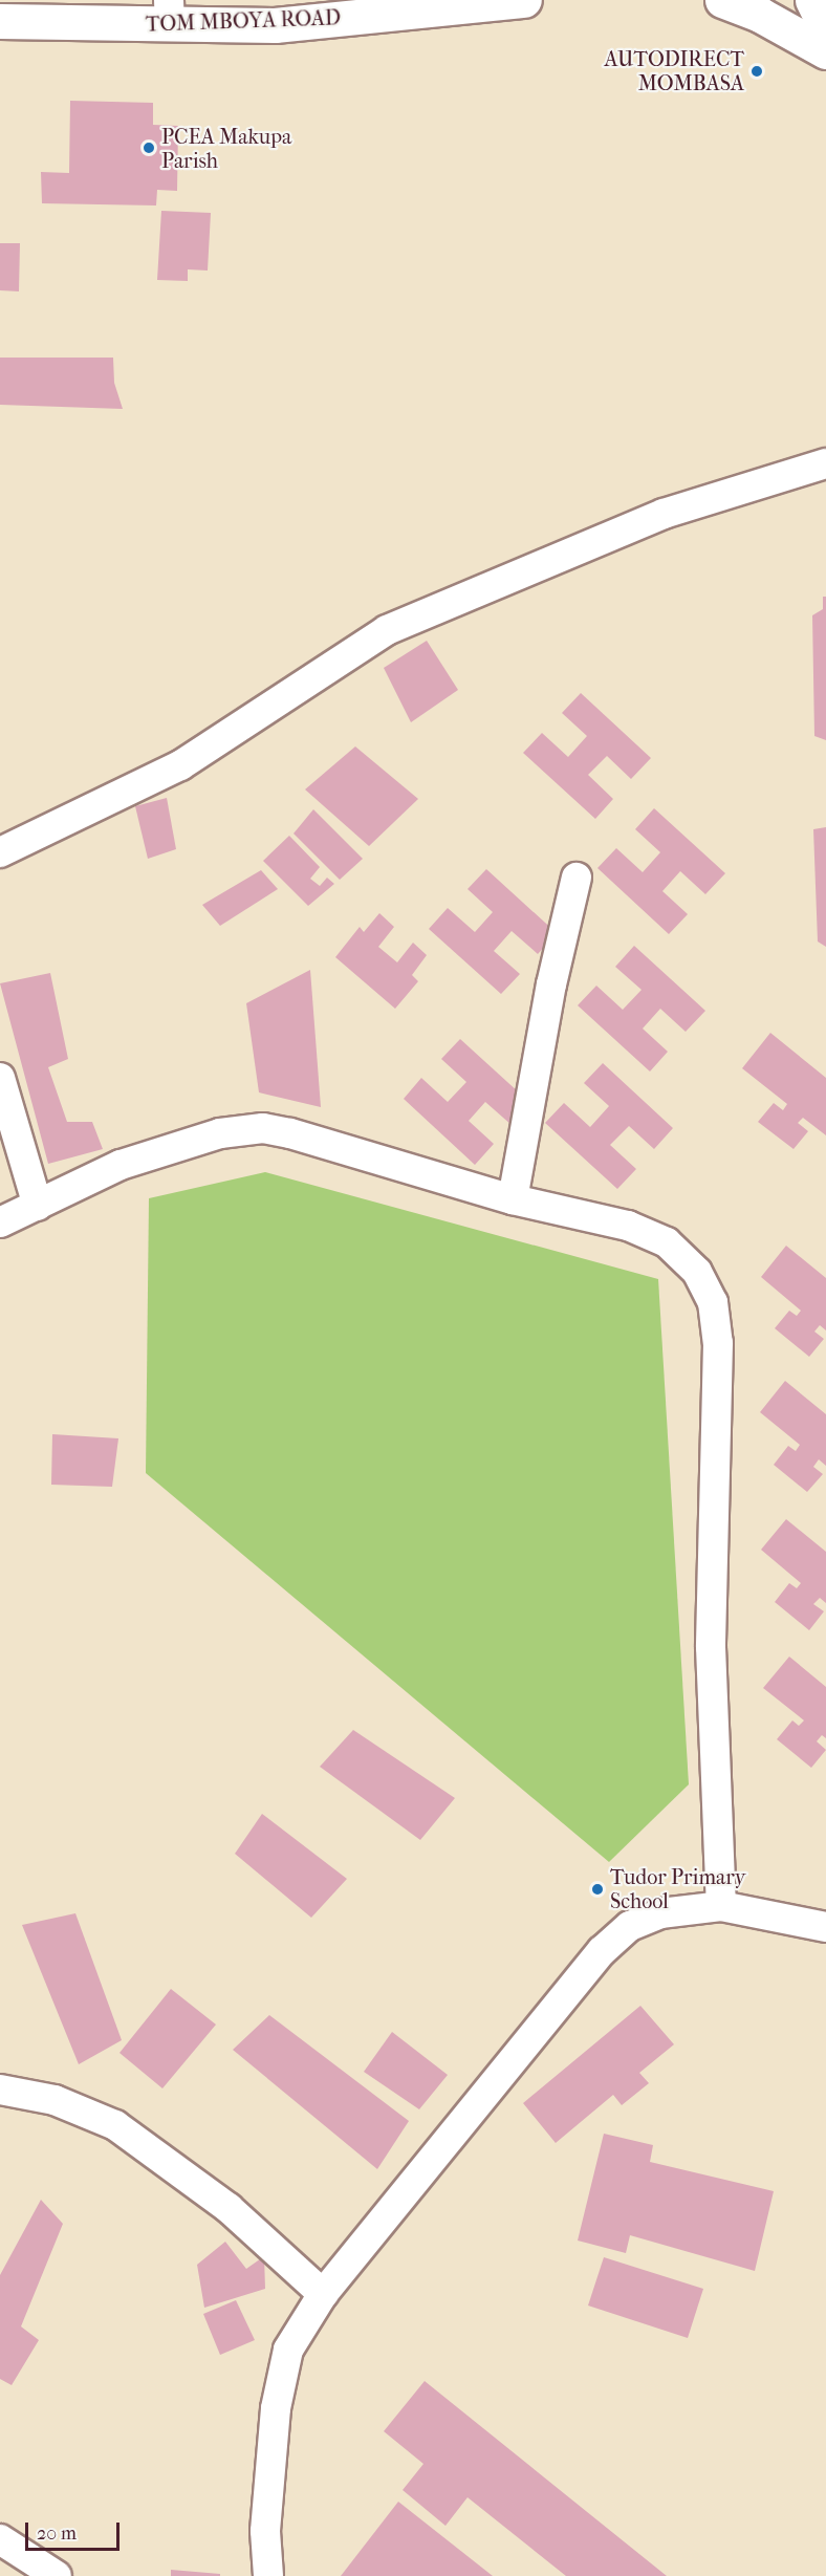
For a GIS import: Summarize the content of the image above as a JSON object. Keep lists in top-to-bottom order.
{
  "streets": {
    "main road": ["TOM MBOYA ROAD"]
  },
  "places": ["AUTODIRECT MOMBASA", "PCEA Makupa Parish", "Tudor Primary School"],
  "scale_bar": "20 m"
}
